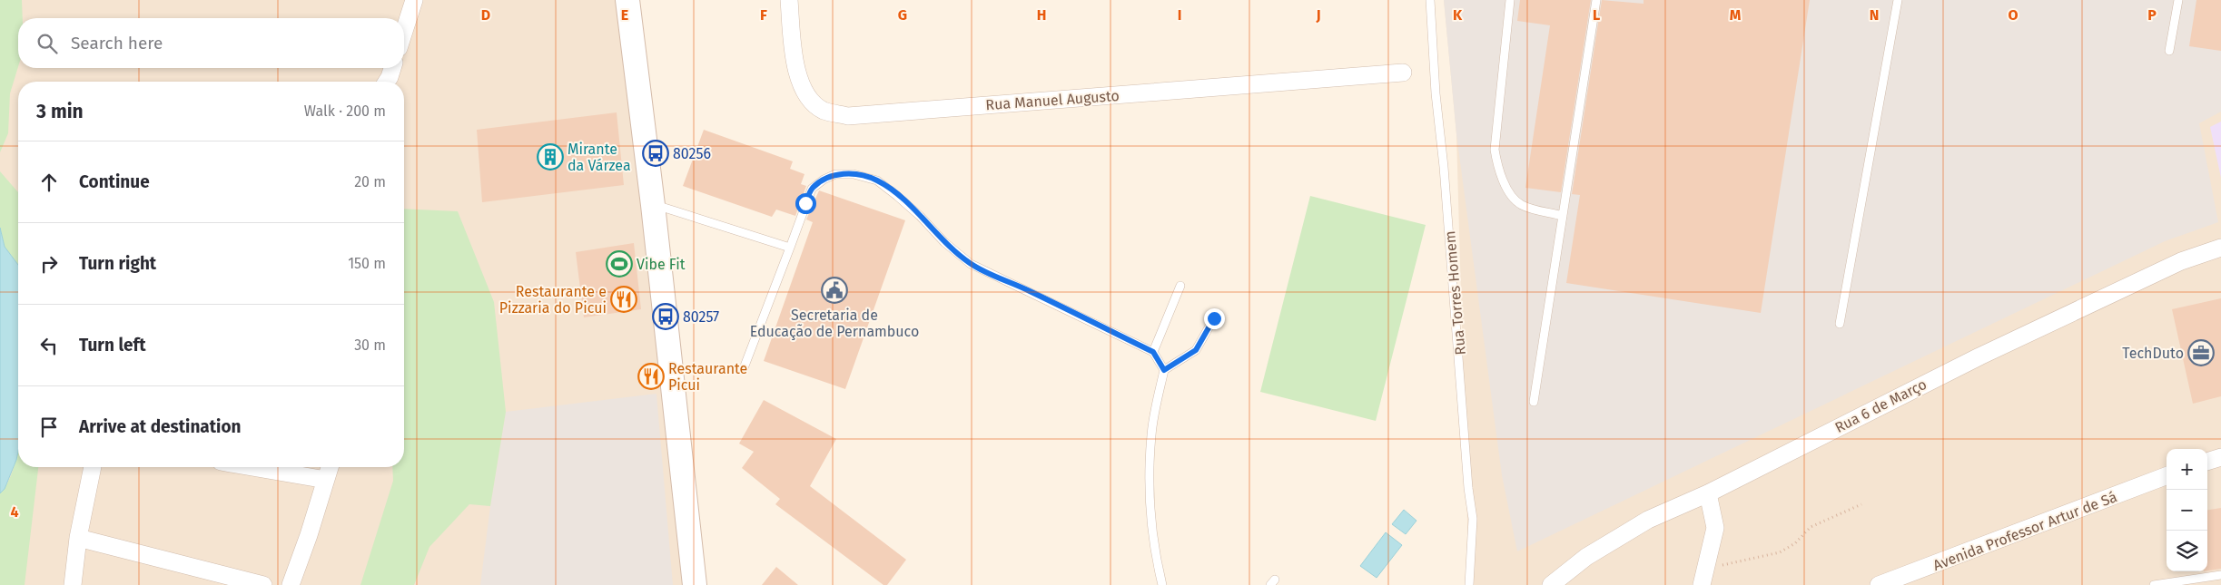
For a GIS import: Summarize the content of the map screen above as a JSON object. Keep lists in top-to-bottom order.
{
  "streets": {
    "street": ["Rua Manuel Augusto", "Rua 6 de Março", "Avenida Professor Artur de Sá"],
    "lane": ["Rua Torres Homem"]
  },
  "places": {
    "bus stop": ["80256", "80257"],
    "building": ["Mirante da Várzea"],
    "sports": ["Vibe Fit"],
    "public building": ["Secretaria de Educação de Pernambuco"],
    "restaurant": ["Restaurante e Pizzaria do Picui", "Restaurante Picui"],
    "office": ["TechDuto"]
  },
  "page": {
    "search": "Search here",
    "heading": ["3 min", "Walk · 200 m"],
    "list": [
      ["Continue", "20 m"],
      ["Turn right", "150 m"],
      ["Turn left", "30 m"],
      "Arrive at destination"
    ],
    "map_buttons": ["+", "−"]
  },
  "grid": {
    "columns": [
      "D",
      "E",
      "F",
      "G",
      "H",
      "I",
      "J",
      "K",
      "L",
      "M",
      "N",
      "O",
      "P"
    ],
    "rows": ["4"]
  }
}
